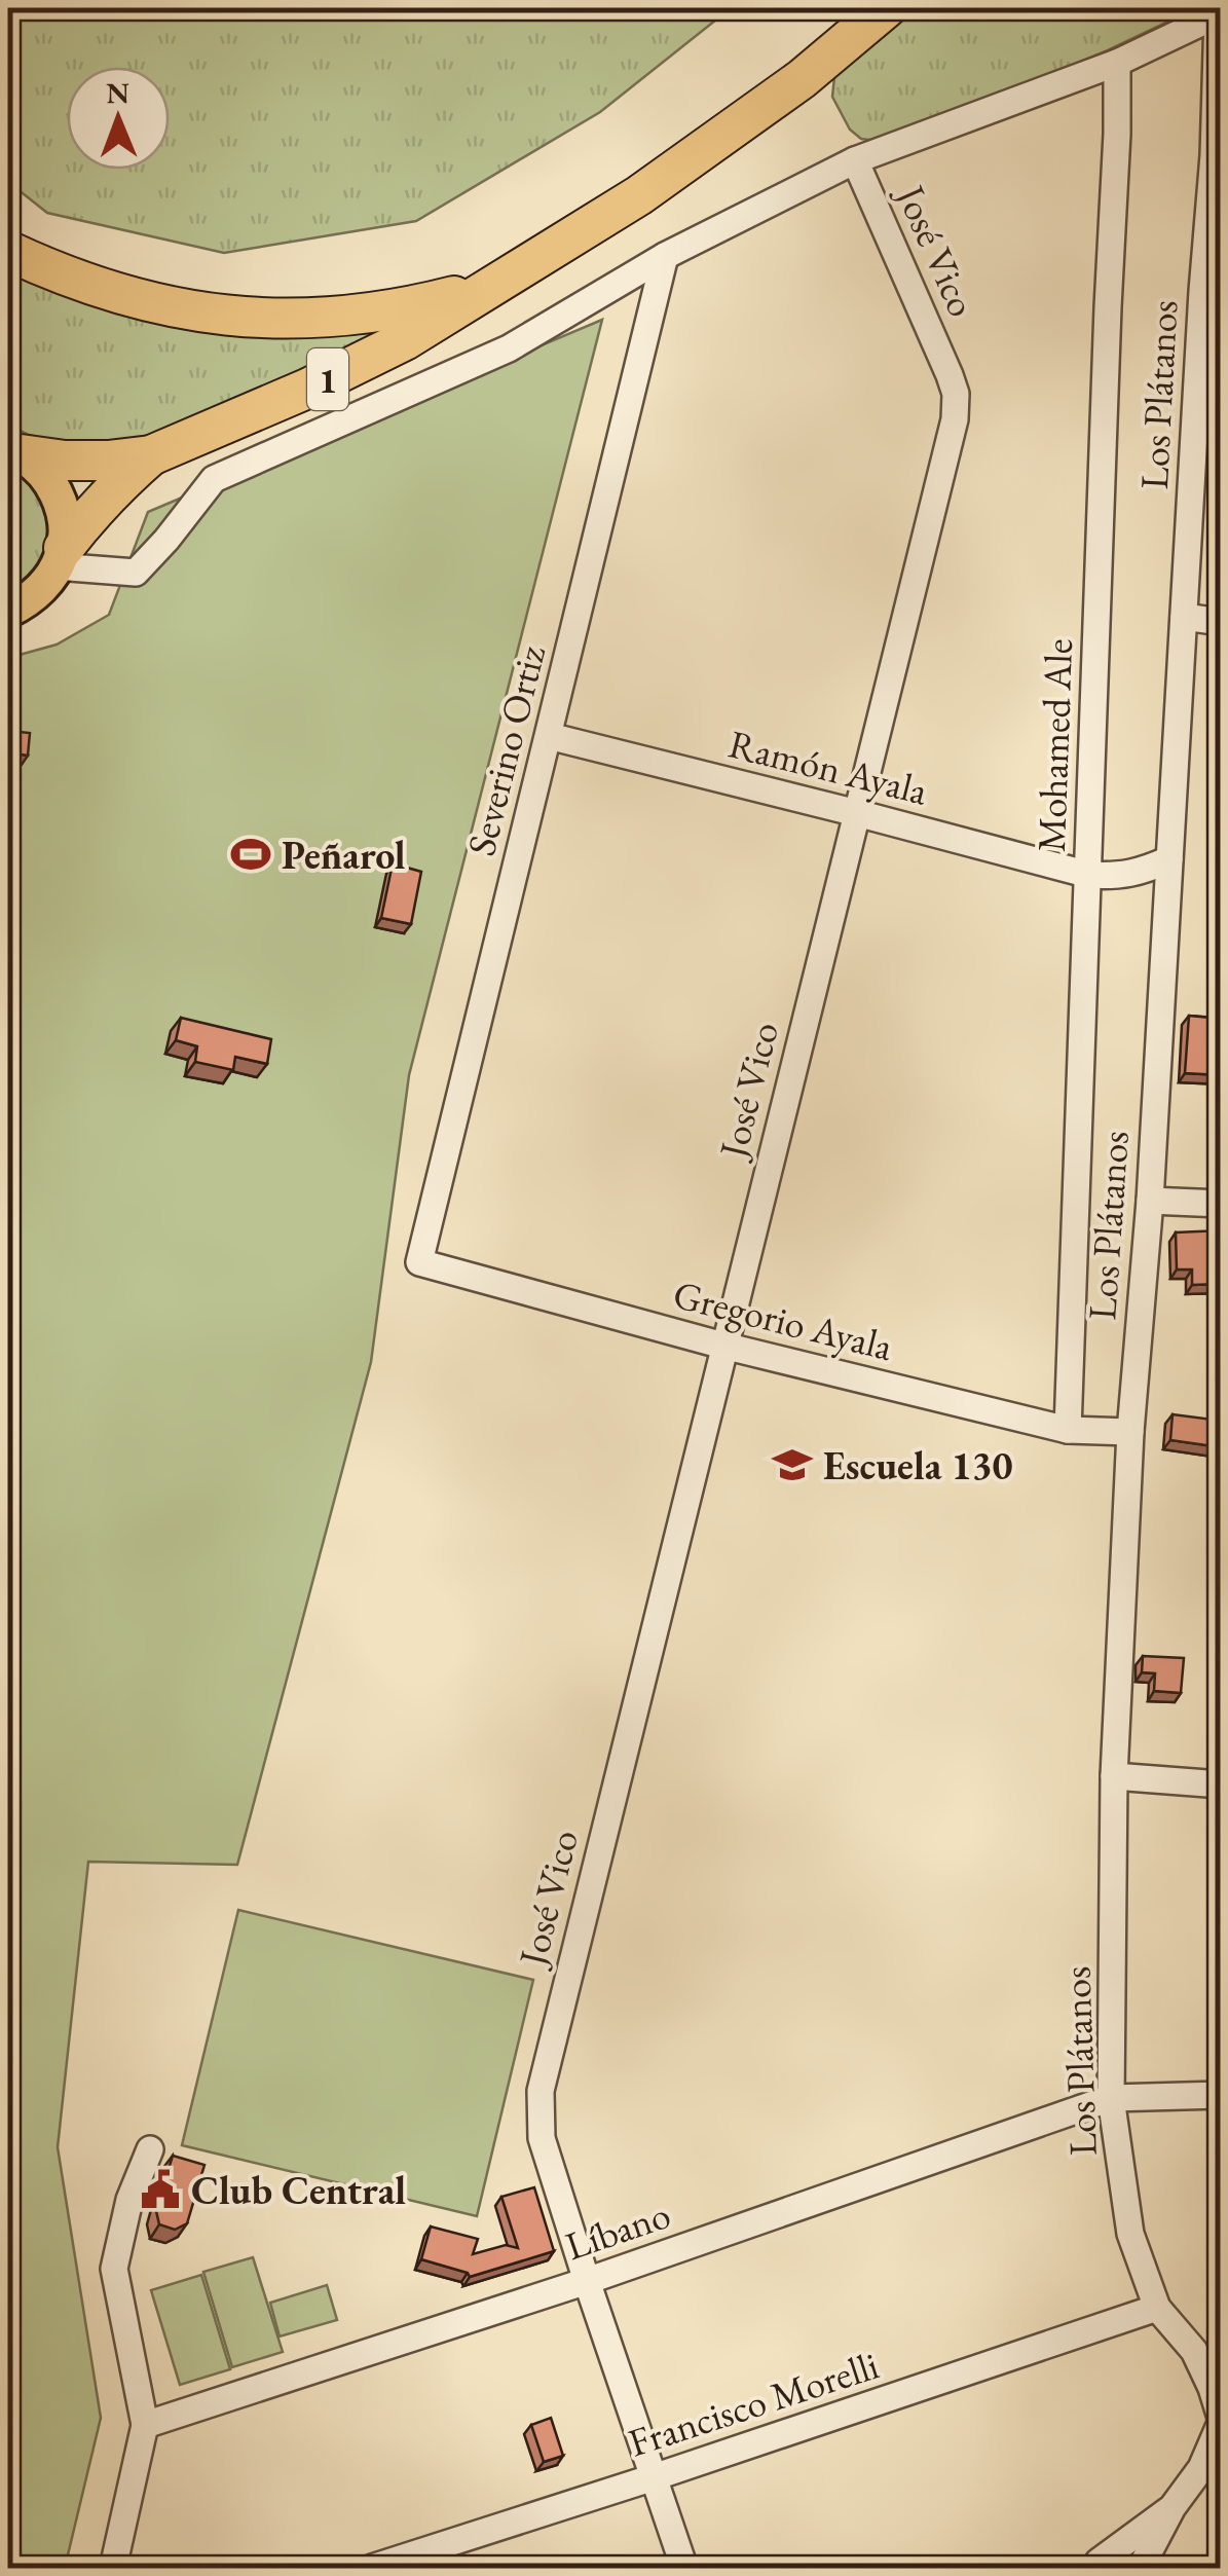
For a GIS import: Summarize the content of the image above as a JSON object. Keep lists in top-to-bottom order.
{
  "streets": {
    "highway": ["1"],
    "street": [
      "José Vico",
      "Los Plátanos",
      "Mohamed Ale",
      "Severino Ortiz",
      "Ramón Ayala",
      "Gregorio Ayala",
      "Líbano",
      "Francisco Morelli"
    ]
  },
  "crossings": [
    ["José Vico", "Ramón Ayala"],
    ["José Vico", "Gregorio Ayala"],
    ["José Vico", "Líbano"],
    ["José Vico", "Francisco Morelli"],
    ["Los Plátanos", "Ramón Ayala"],
    ["Los Plátanos", "Gregorio Ayala"],
    ["Los Plátanos", "Líbano"],
    ["Los Plátanos", "Francisco Morelli"],
    ["Mohamed Ale", "Ramón Ayala"],
    ["Mohamed Ale", "Gregorio Ayala"],
    ["Severino Ortiz", "Ramón Ayala"],
    ["Severino Ortiz", "Gregorio Ayala"]
  ],
  "places": {
    "sports": ["Peñarol"],
    "school or university": ["Escuela 130"],
    "public building": ["Club Central"]
  },
  "north": "top"
}
